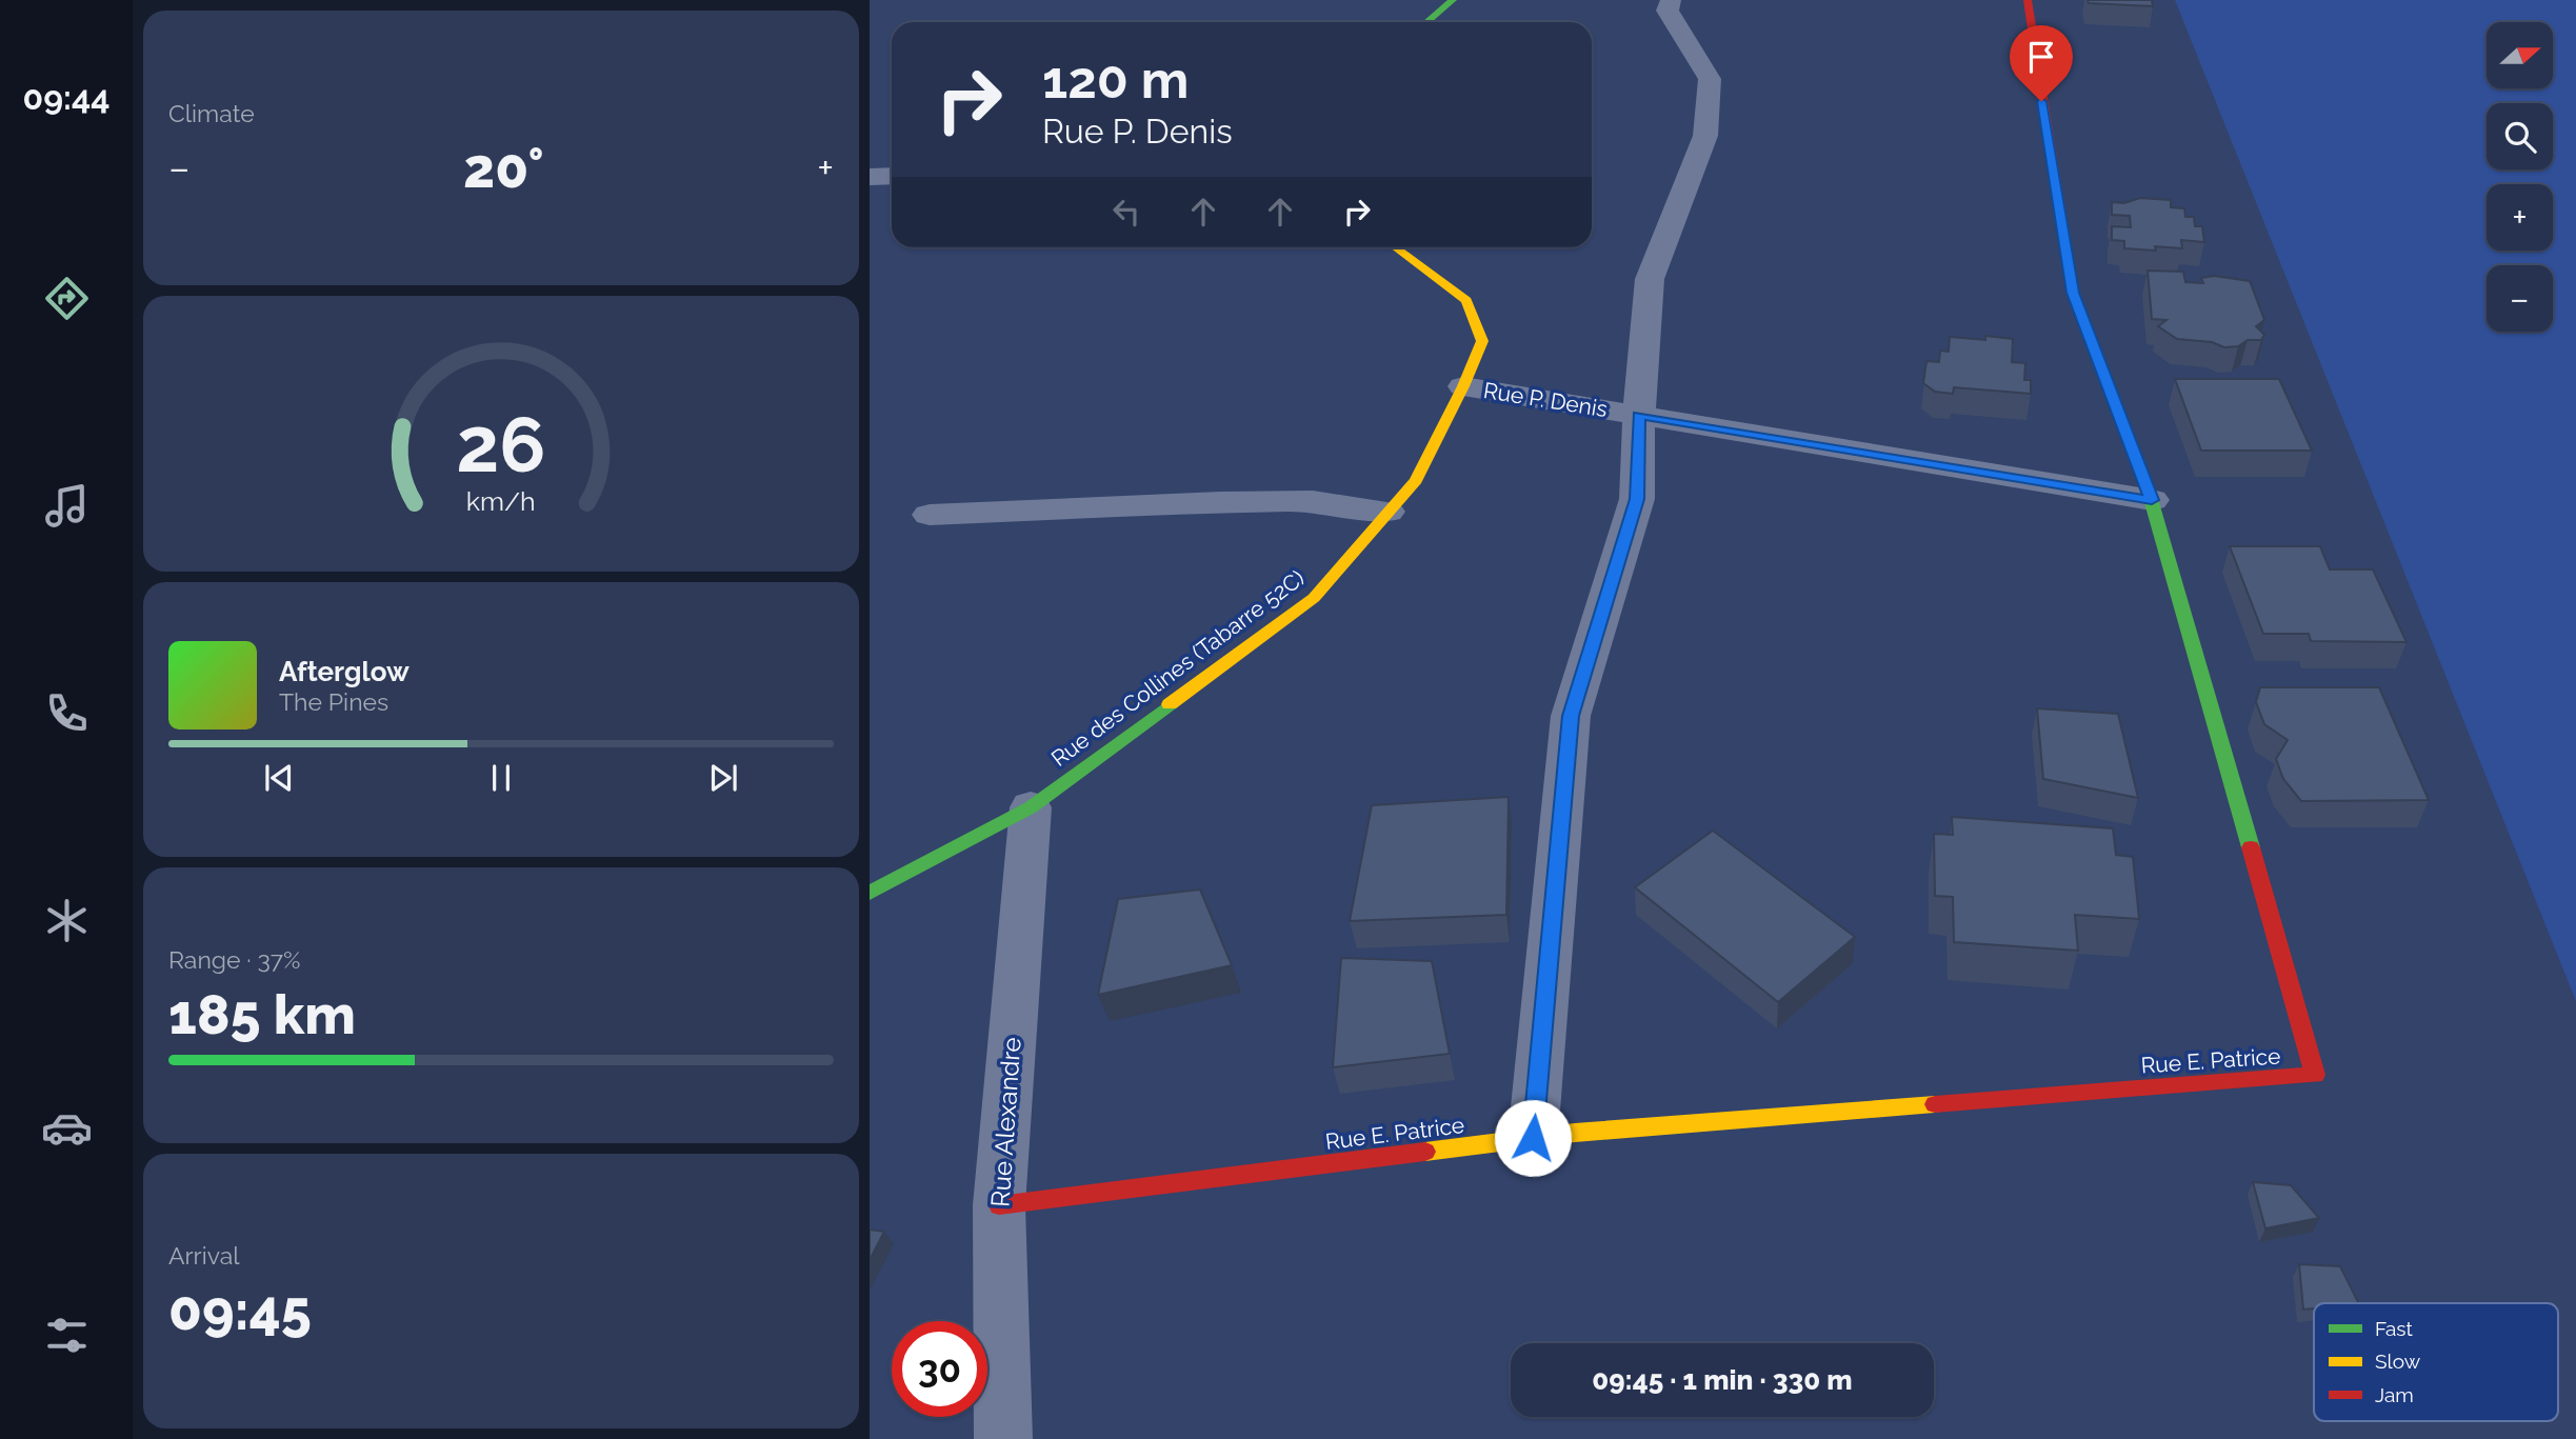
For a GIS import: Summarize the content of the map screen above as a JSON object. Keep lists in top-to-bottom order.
{
  "streets": {
    "street": [
      "Rue P. Denis",
      "Rue des Collines (Tabarre 52C)",
      "Rue E. Patrice",
      "Rue Alexandre"
    ]
  },
  "crossings": [
    ["Rue P. Denis", "Rue des Collines (Tabarre 52C)"],
    ["Rue P. Denis", "Rue E. Patrice"],
    ["Rue des Collines (Tabarre 52C)", "Rue Alexandre"],
    ["Rue E. Patrice", "Rue Alexandre"]
  ],
  "legend": ["Fast", "Slow", "Jam"],
  "north": "right",
  "page": {
    "tabs": "09:44",
    "tile": [
      "Climate",
      ["Range · 37%", "185 km"],
      ["Arrival", "09:45"]
    ],
    "map_buttons": ["+", "−"],
    "turn": ["120 m", "Rue P. Denis"],
    "heat": ["−", "20°", "+"],
    "song": ["Afterglow", "The Pines"],
    "limit": "30",
    "trip": "09:45 · 1 min · 330 m",
    "gauge": ["26", "km/h"]
  }
}
